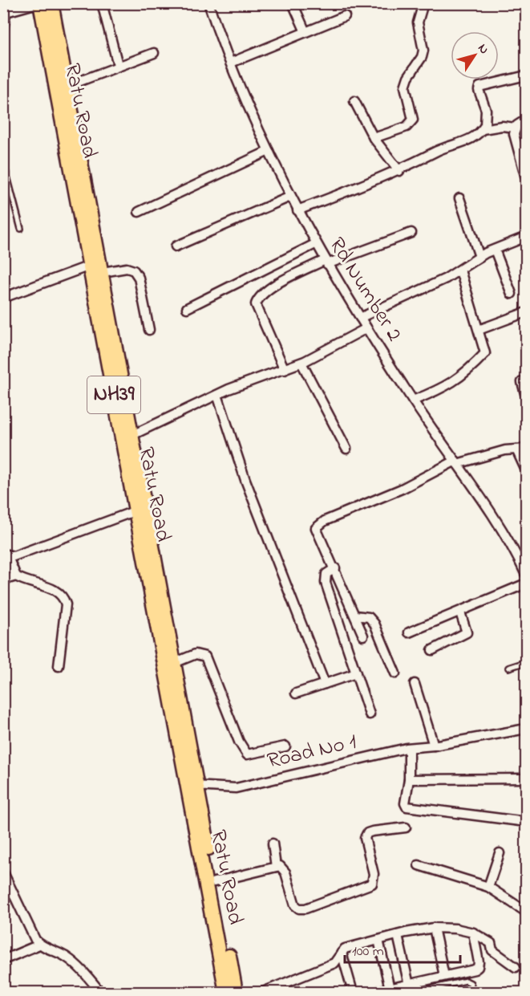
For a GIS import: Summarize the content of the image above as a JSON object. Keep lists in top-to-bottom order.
{
  "streets": {
    "main road": ["Ratu Road", "NH39"],
    "street": ["Rd Number 2", "Road No 1"]
  },
  "crossings": [
    ["Ratu Road", "Road No 1"]
  ],
  "scale_bar": "100 m",
  "north": "top right"
}
